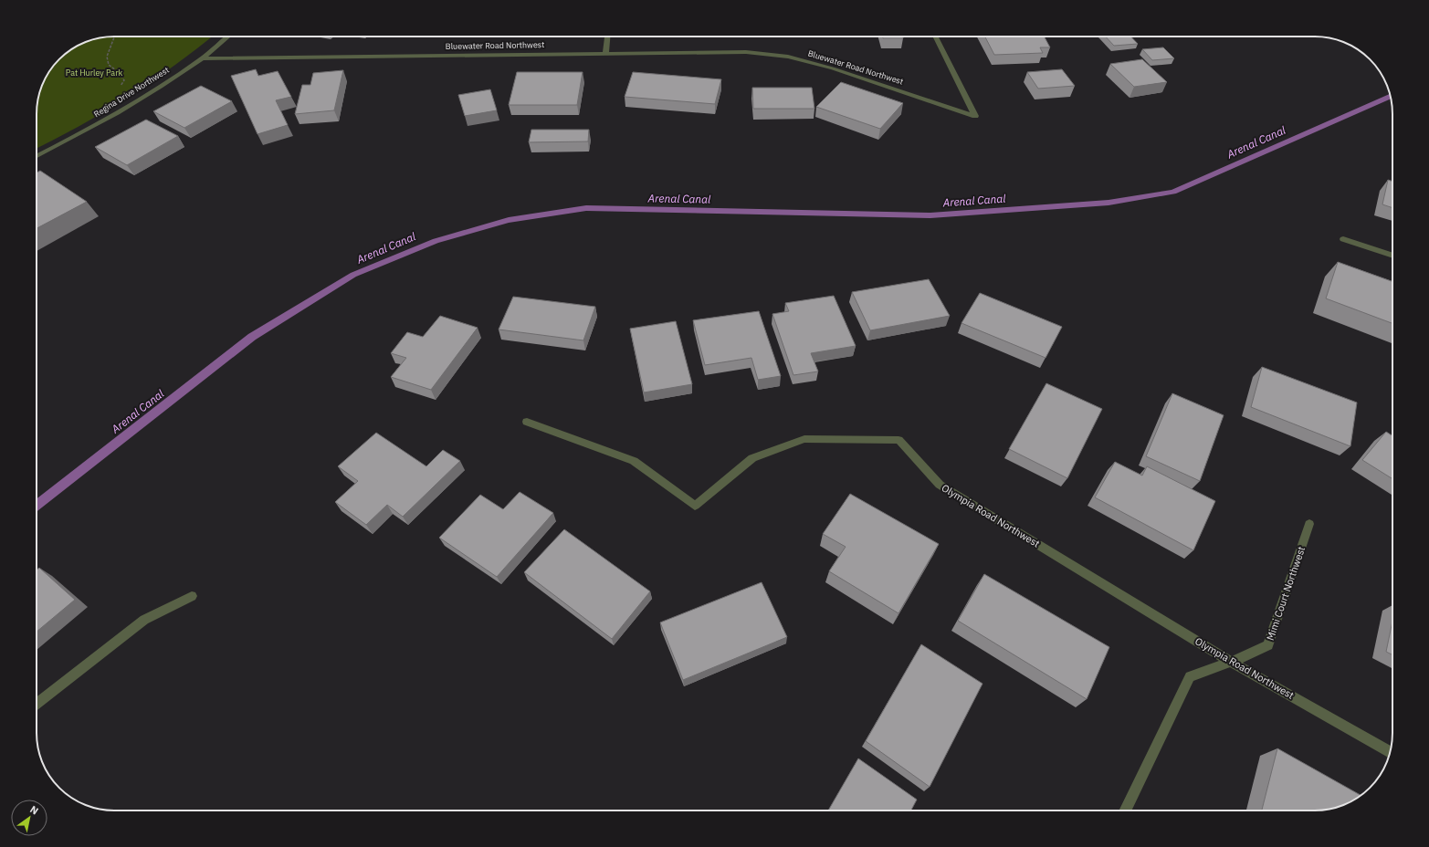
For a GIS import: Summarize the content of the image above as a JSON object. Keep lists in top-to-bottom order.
{
  "streets": {
    "street": [
      "Bluewater Road Northwest",
      "Regina Drive Northwest",
      "Olympia Road Northwest",
      "Mimi Court Northwest"
    ]
  },
  "crossings": [
    ["Bluewater Road Northwest", "Regina Drive Northwest"],
    ["Olympia Road Northwest", "Mimi Court Northwest"]
  ],
  "water": ["Arenal Canal"],
  "parks": ["Pat Hurley Park"],
  "north": "top right"
}
